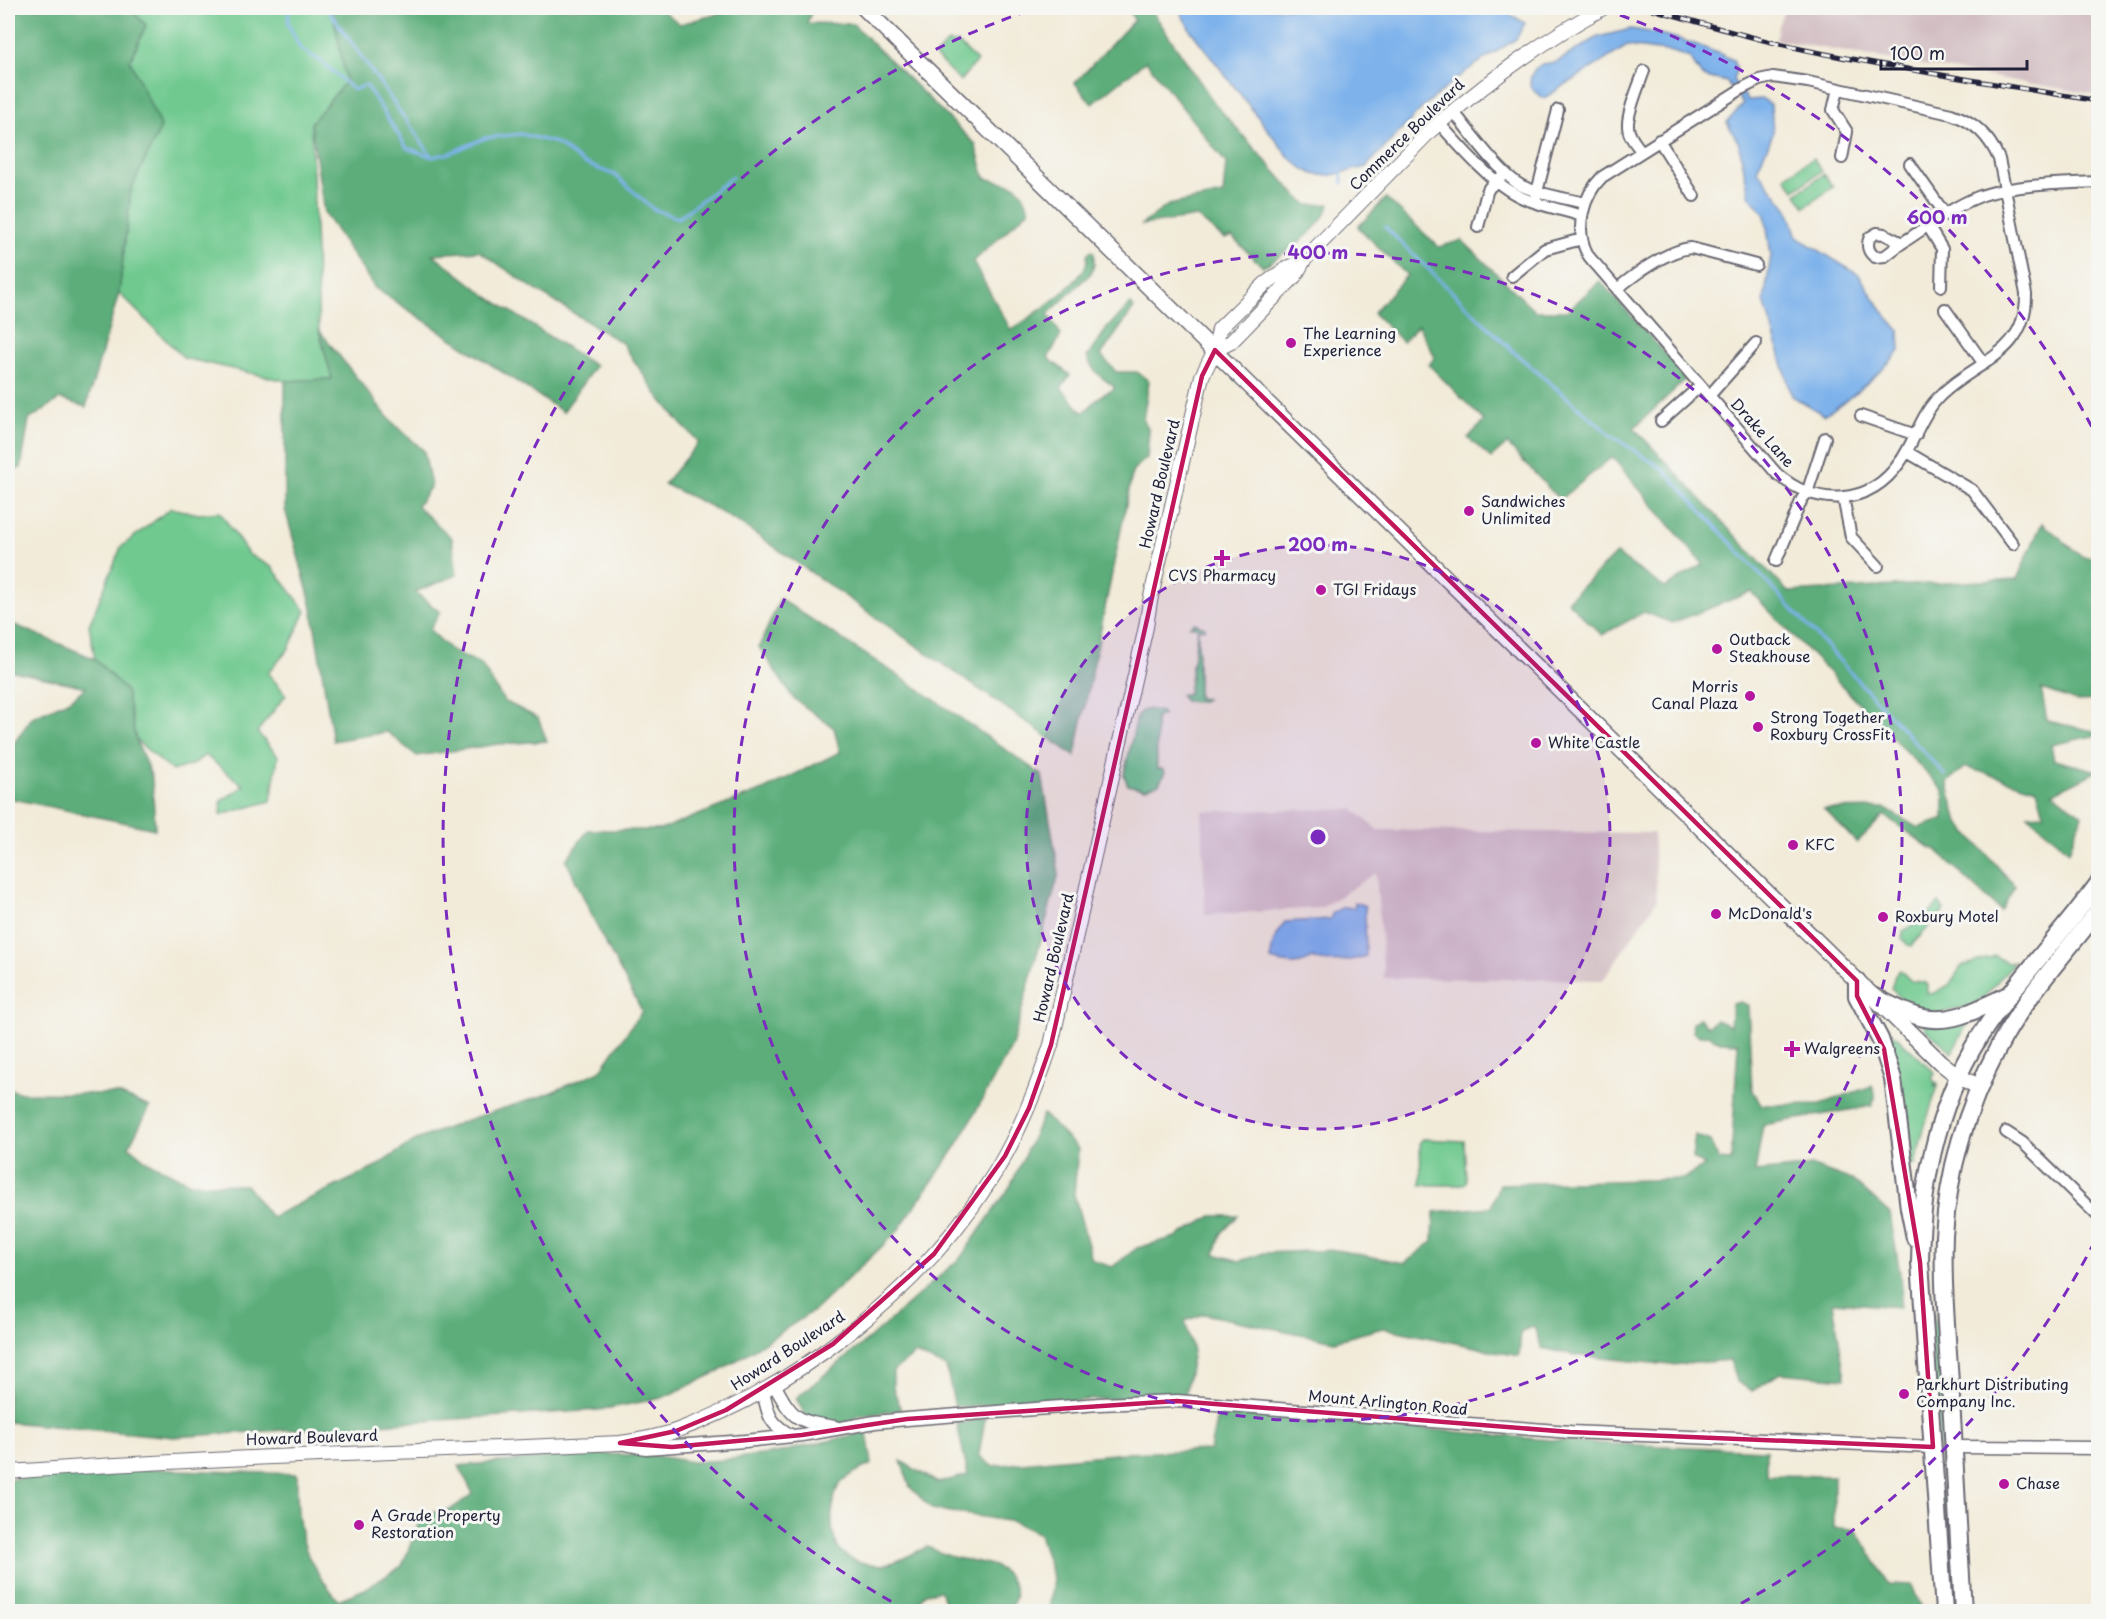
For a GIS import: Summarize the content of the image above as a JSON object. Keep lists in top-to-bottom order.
{
  "streets": {
    "main road": ["Commerce Boulevard", "Howard Boulevard"],
    "street": ["Drake Lane", "Mount Arlington Road"]
  },
  "crossings": [
    ["Commerce Boulevard", "Howard Boulevard"],
    ["Howard Boulevard", "Mount Arlington Road"]
  ],
  "places": {
    "other": [
      "The Learning Experience",
      "Sandwiches Unlimited",
      "TGI Fridays",
      "Outback Steakhouse",
      "Morris Canal Plaza",
      "Strong Together Roxbury CrossFit",
      "White Castle",
      "KFC",
      "McDonald's",
      "Roxbury Motel",
      "Parkhurt Distributing Company Inc.",
      "Chase",
      "A Grade Property Restoration"
    ],
    "health": ["CVS Pharmacy", "Walgreens"]
  },
  "scale_bar": "100 m",
  "rings": ["600 m", "400 m", "200 m"]
}
